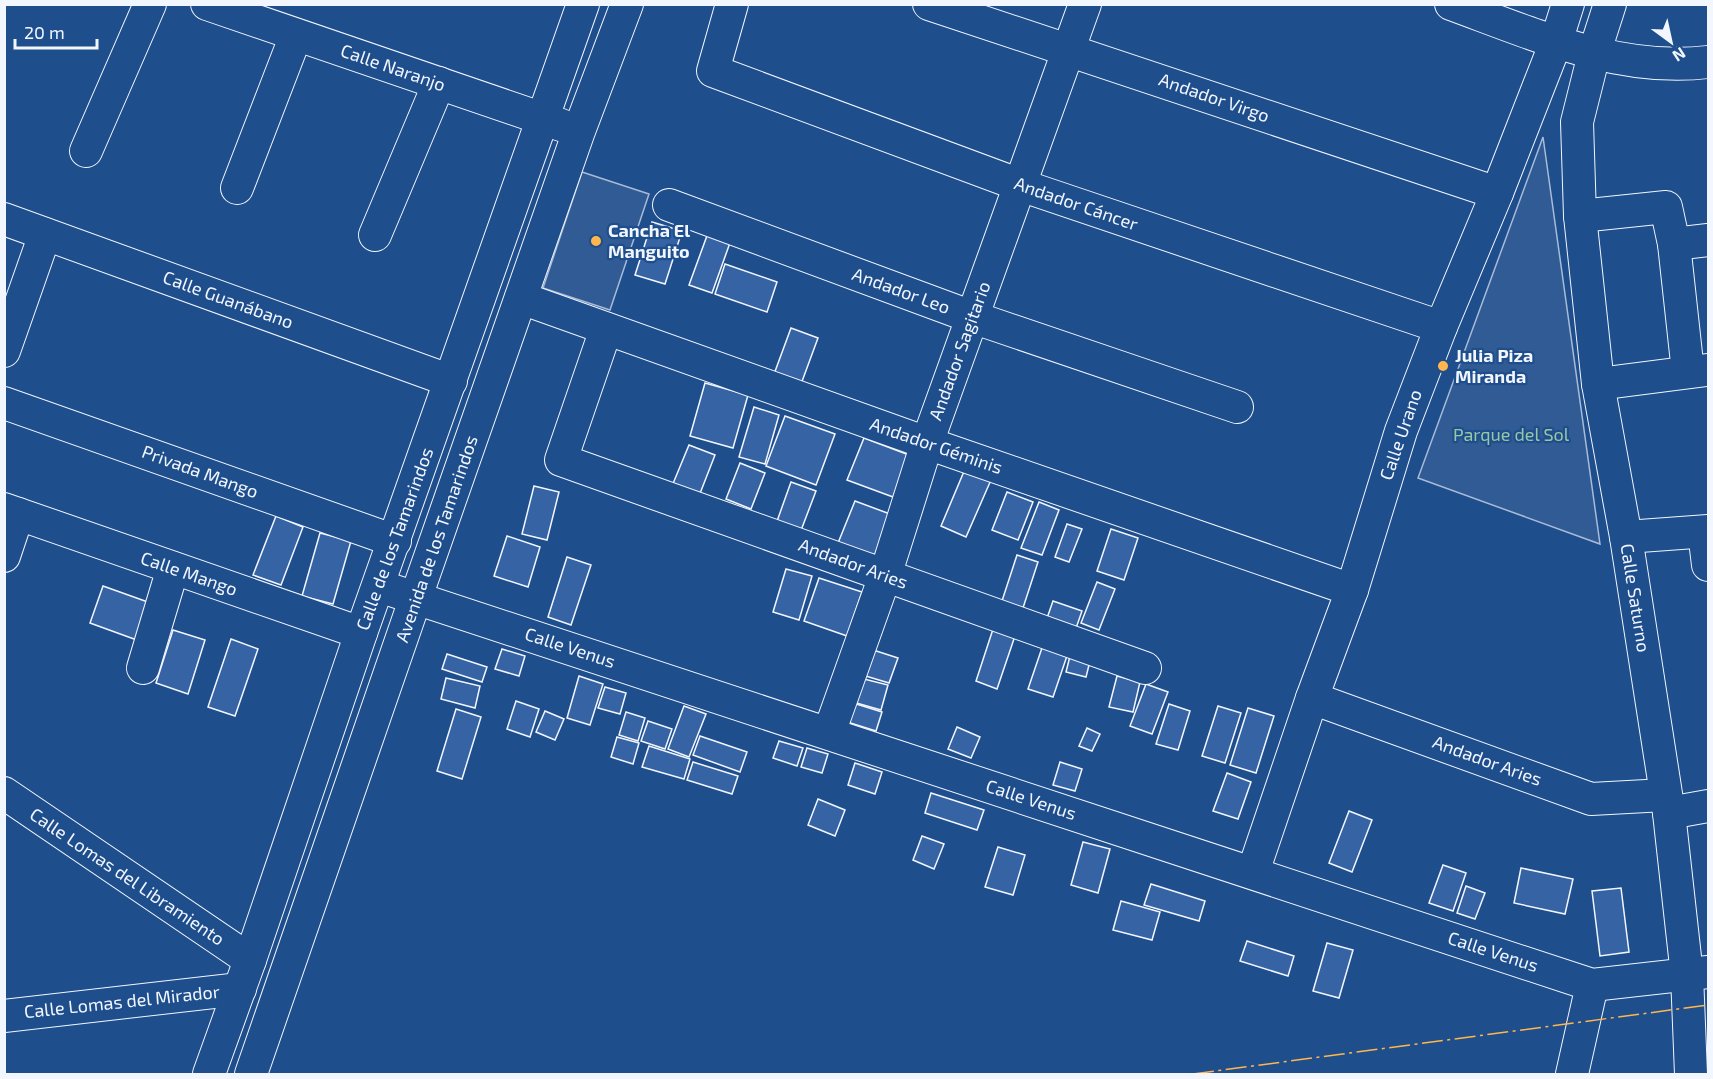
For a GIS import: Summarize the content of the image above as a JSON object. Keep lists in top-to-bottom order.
{
  "streets": {
    "street": [
      "Calle Naranjo",
      "Andador Virgo",
      "Andador Cáncer",
      "Andador Leo",
      "Calle Guanábano",
      "Andador Sagitario",
      "Calle Urano",
      "Andador Géminis",
      "Privada Mango",
      "Calle de los Tamarindos",
      "Avenida de los Tamarindos",
      "Andador Aries",
      "Calle Mango",
      "Calle Saturno",
      "Calle Venus",
      "Calle Lomas del Libramiento",
      "Calle Lomas del Mirador"
    ]
  },
  "crossings": [
    ["Calle Naranjo", "Calle de los Tamarindos"],
    ["Calle Naranjo", "Avenida de los Tamarindos"],
    ["Andador Virgo", "Andador Sagitario"],
    ["Andador Virgo", "Calle Urano"],
    ["Andador Cáncer", "Andador Sagitario"],
    ["Andador Cáncer", "Calle Urano"],
    ["Andador Leo", "Andador Sagitario"],
    ["Calle Guanábano", "Calle de los Tamarindos"],
    ["Andador Sagitario", "Andador Géminis"],
    ["Andador Sagitario", "Andador Aries"],
    ["Andador Sagitario", "Calle Venus"],
    ["Calle Urano", "Andador Géminis"],
    ["Calle Urano", "Andador Aries"],
    ["Calle Urano", "Calle Venus"],
    ["Andador Géminis", "Avenida de los Tamarindos"],
    ["Andador Géminis", "Andador Aries"],
    ["Privada Mango", "Calle de los Tamarindos"],
    ["Calle de los Tamarindos", "Calle Mango"],
    ["Calle de los Tamarindos", "Calle Venus"],
    ["Calle de los Tamarindos", "Calle Lomas del Libramiento"],
    ["Calle de los Tamarindos", "Calle Lomas del Mirador"],
    ["Avenida de los Tamarindos", "Calle Venus"],
    ["Andador Aries", "Calle Saturno"],
    ["Calle Saturno", "Calle Venus"],
    ["Calle Lomas del Libramiento", "Calle Lomas del Mirador"]
  ],
  "parks": ["Parque del Sol"],
  "places": ["Cancha El Manguito", "Julia Piza Miranda"],
  "scale_bar": "20 m",
  "north": "bottom right"
}
